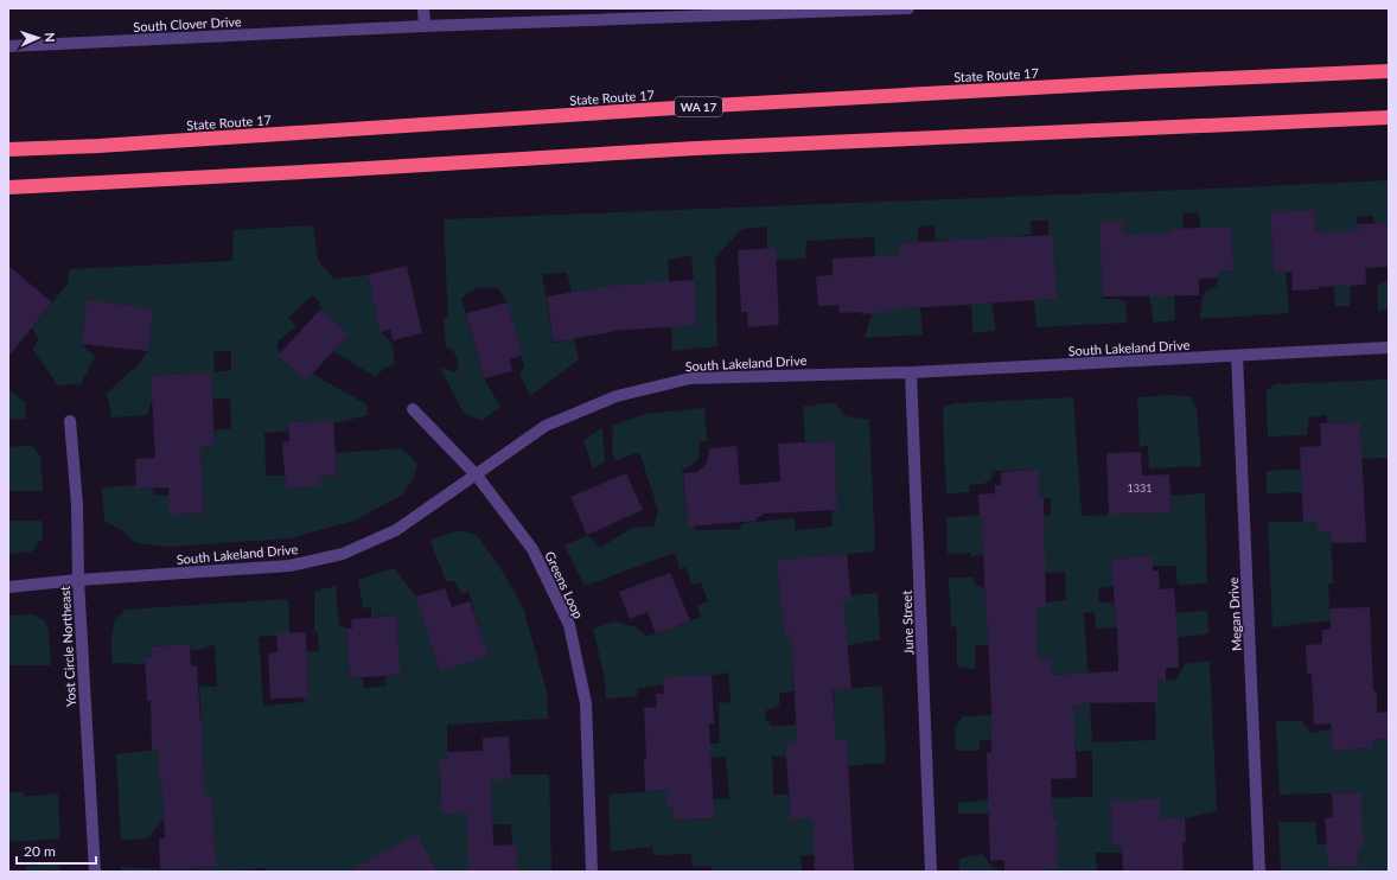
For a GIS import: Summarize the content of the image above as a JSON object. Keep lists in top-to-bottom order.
{
  "streets": {
    "highway": ["State Route 17", "WA 17"],
    "street": [
      "South Clover Drive",
      "South Lakeland Drive",
      "Greens Loop",
      "Megan Drive",
      "June Street",
      "Yost Circle Northeast"
    ]
  },
  "crossings": [
    ["South Lakeland Drive", "Greens Loop"],
    ["South Lakeland Drive", "Megan Drive"],
    ["South Lakeland Drive", "June Street"],
    ["South Lakeland Drive", "Yost Circle Northeast"]
  ],
  "house_numbers": ["1331"],
  "scale_bar": "20 m",
  "north": "right"
}
